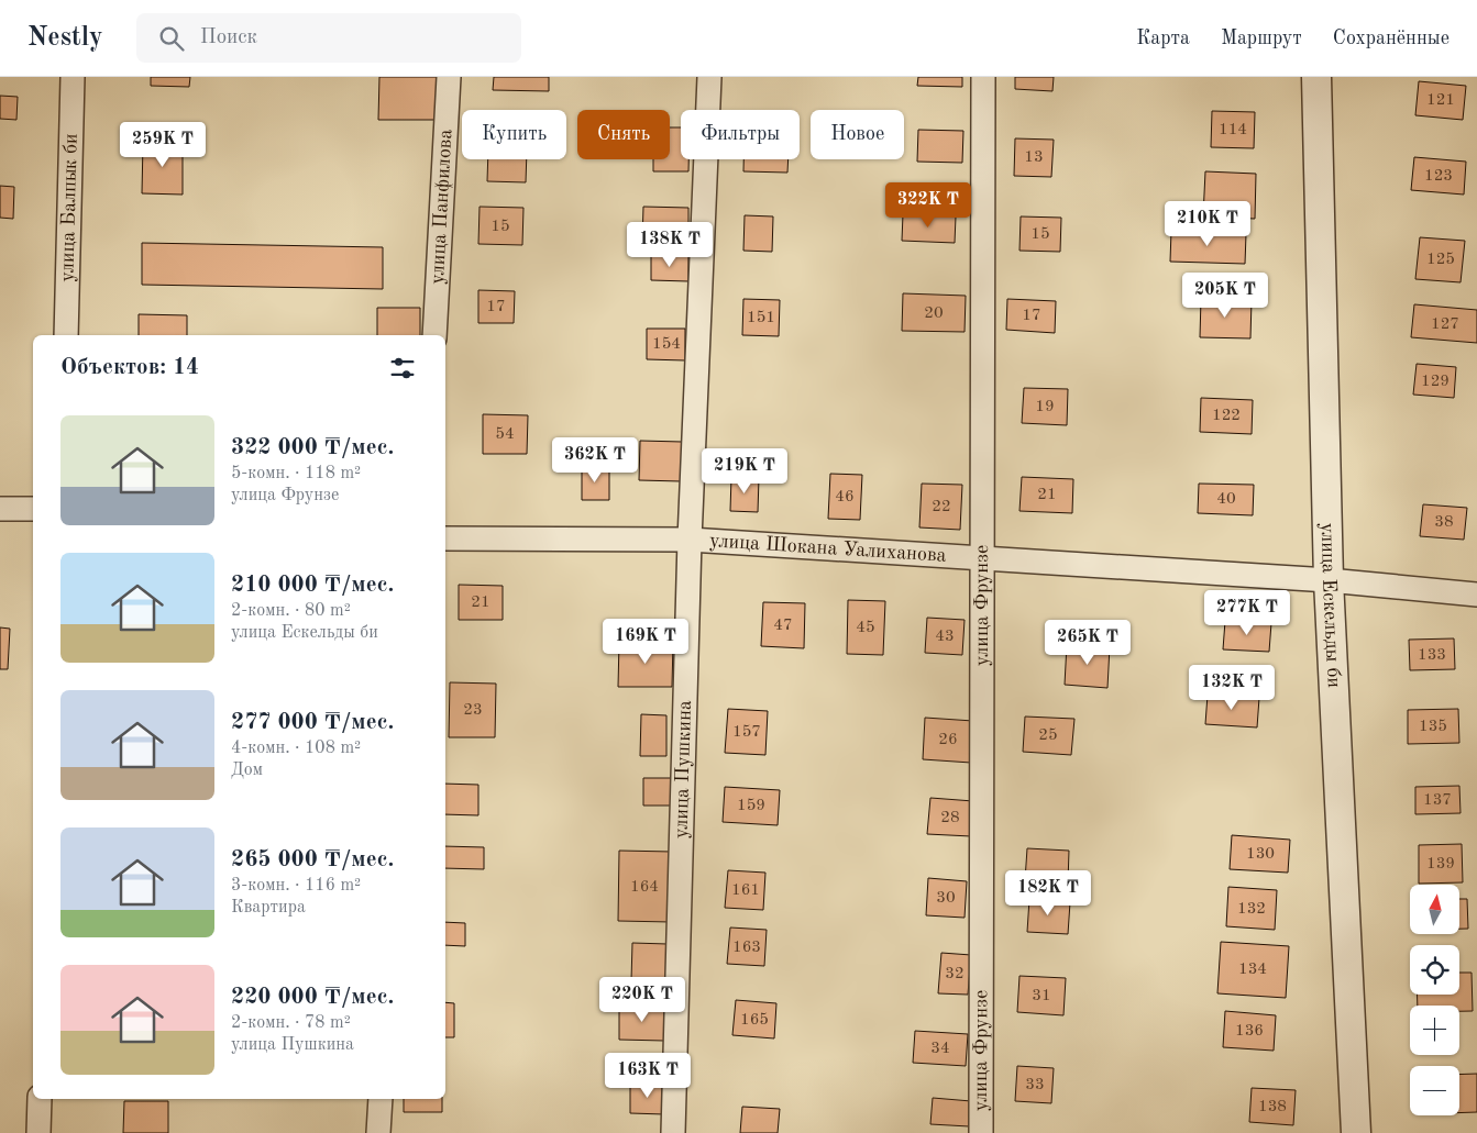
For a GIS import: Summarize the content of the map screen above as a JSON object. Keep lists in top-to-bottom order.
{
  "streets": {
    "street": [
      "улица Балпык би",
      "улица Панфилова",
      "улица Шокана Уалиханова",
      "улица Фрунзе",
      "улица Ескельды би",
      "улица Пушкина"
    ]
  },
  "crossings": [
    ["улица Шокана Уалиханова", "улица Фрунзе"],
    ["улица Шокана Уалиханова", "улица Ескельды би"],
    ["улица Шокана Уалиханова", "улица Пушкина"]
  ],
  "house_numbers": [
    "121",
    "114",
    "13",
    "123",
    "15",
    "15",
    "125",
    "17",
    "20",
    "17",
    "151",
    "127",
    "154",
    "129",
    "19",
    "122",
    "54",
    "21",
    "46",
    "40",
    "22",
    "38",
    "21",
    "47",
    "45",
    "43",
    "133",
    "23",
    "135",
    "157",
    "25",
    "26",
    "137",
    "159",
    "28",
    "130",
    "139",
    "164",
    "161",
    "30",
    "132",
    "163",
    "134",
    "32",
    "31",
    "165",
    "136",
    "34",
    "33",
    "138"
  ],
  "north": "top",
  "page": {
    "header": "Nestly",
    "search": "Поиск",
    "nav": ["Карта", "Маршрут", "Сохранённые"],
    "chip": [
      "Купить",
      "Снять",
      "Фильтры",
      "Новое"
    ],
    "price": [
      "259K ₸",
      "322K ₸",
      "210K ₸",
      "138K ₸",
      "205K ₸",
      "362K ₸",
      "219K ₸",
      "277K ₸",
      "169K ₸",
      "265K ₸",
      "132K ₸",
      "182K ₸",
      "220K ₸",
      "163K ₸"
    ],
    "heading": "Объектов: 14",
    "list": [
      {
        "name": "322 000 ₸/мес.",
        "note": "5-комн. · 118 m² · улица Фрунзе"
      },
      {
        "name": "210 000 ₸/мес.",
        "note": "2-комн. · 80 m² · улица Ескельды би"
      },
      {
        "name": "277 000 ₸/мес.",
        "note": "4-комн. · 108 m² · Дом"
      },
      {
        "name": "265 000 ₸/мес.",
        "note": "3-комн. · 116 m² · Квартира"
      },
      {
        "name": "220 000 ₸/мес.",
        "note": "2-комн. · 78 m² · улица Пушкина"
      }
    ],
    "map_buttons": ["+", "−"]
  }
}
